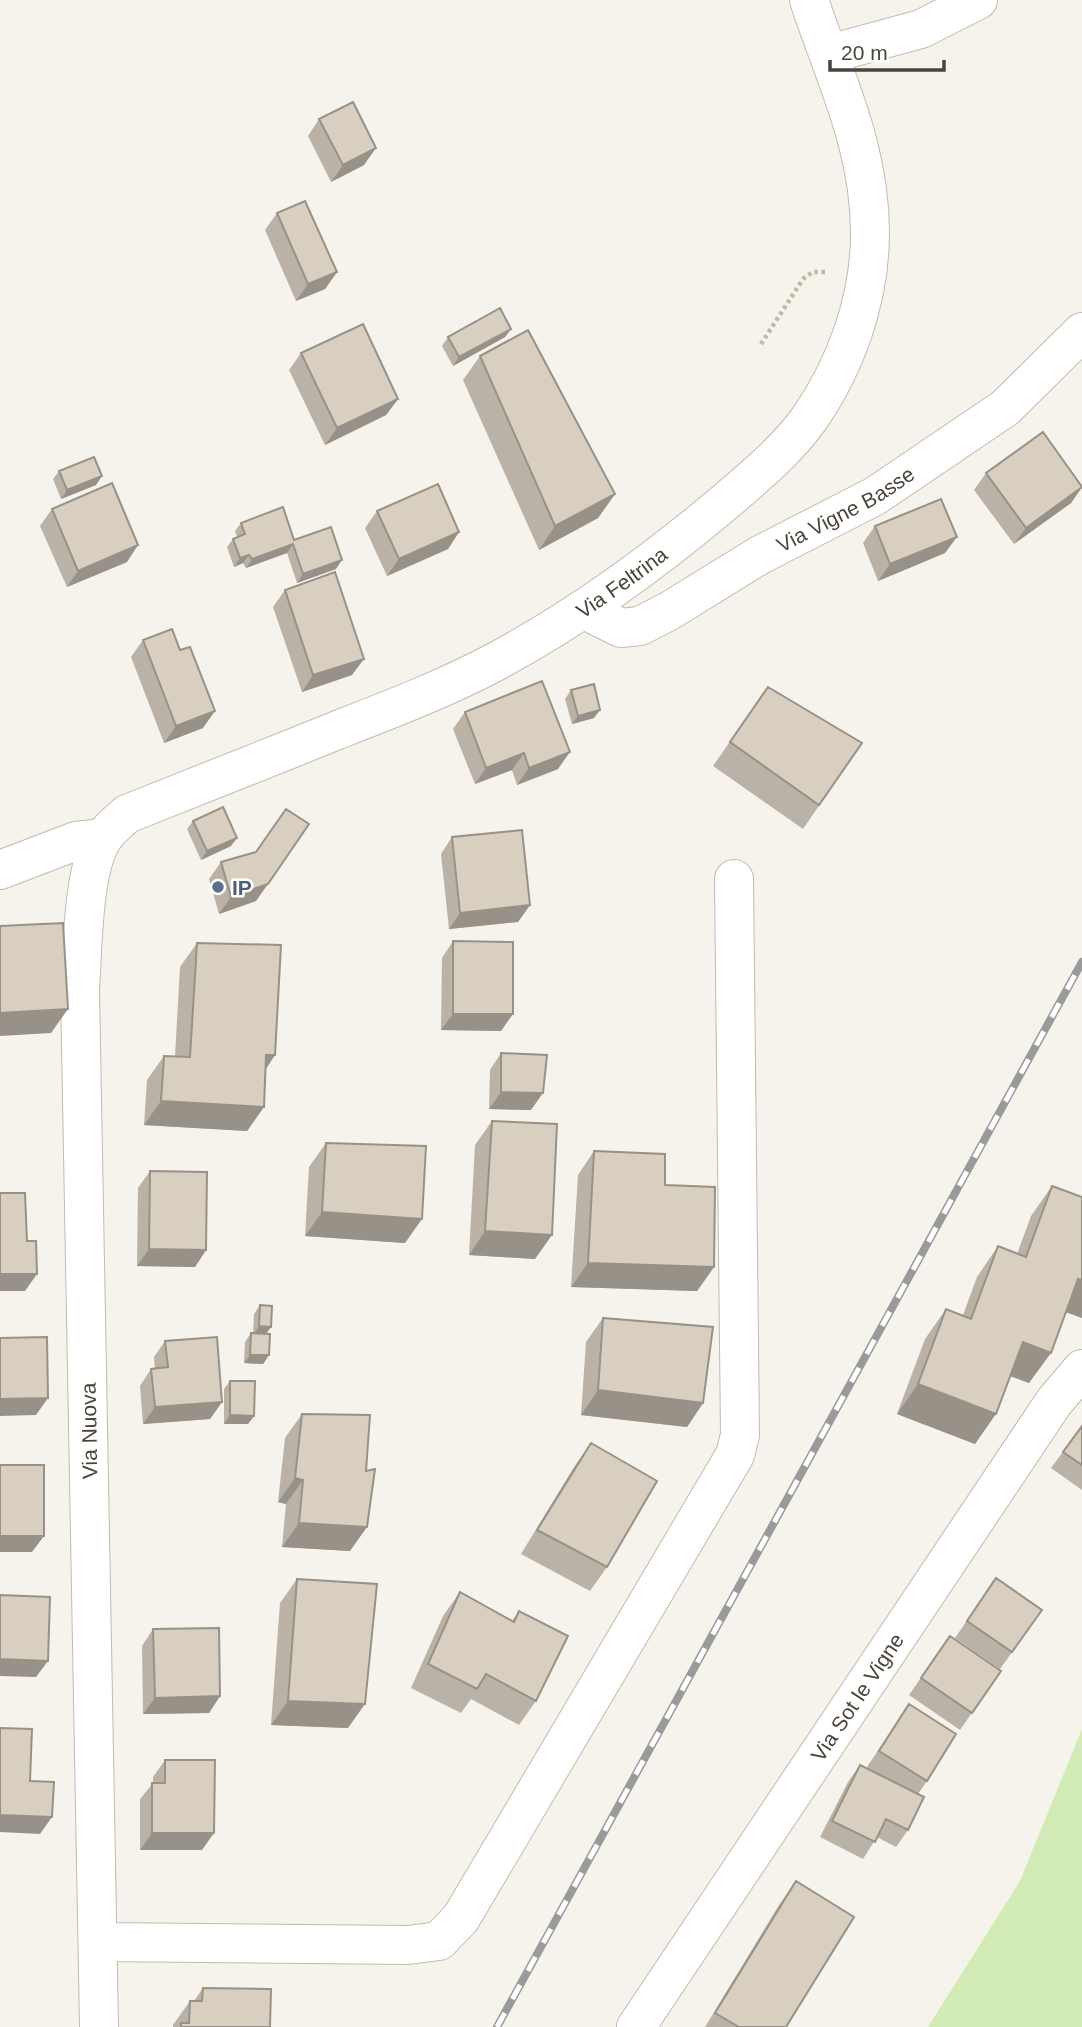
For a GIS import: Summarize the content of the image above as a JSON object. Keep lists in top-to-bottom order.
{
  "streets": {
    "street": [
      "Via Vigne Basse",
      "Via Feltrina",
      "Via Nuova",
      "Via Sot le Vigne"
    ]
  },
  "crossings": [
    ["Via Vigne Basse", "Via Feltrina"],
    ["Via Feltrina", "Via Nuova"]
  ],
  "places": ["IP"],
  "scale_bar": "20 m"
}
